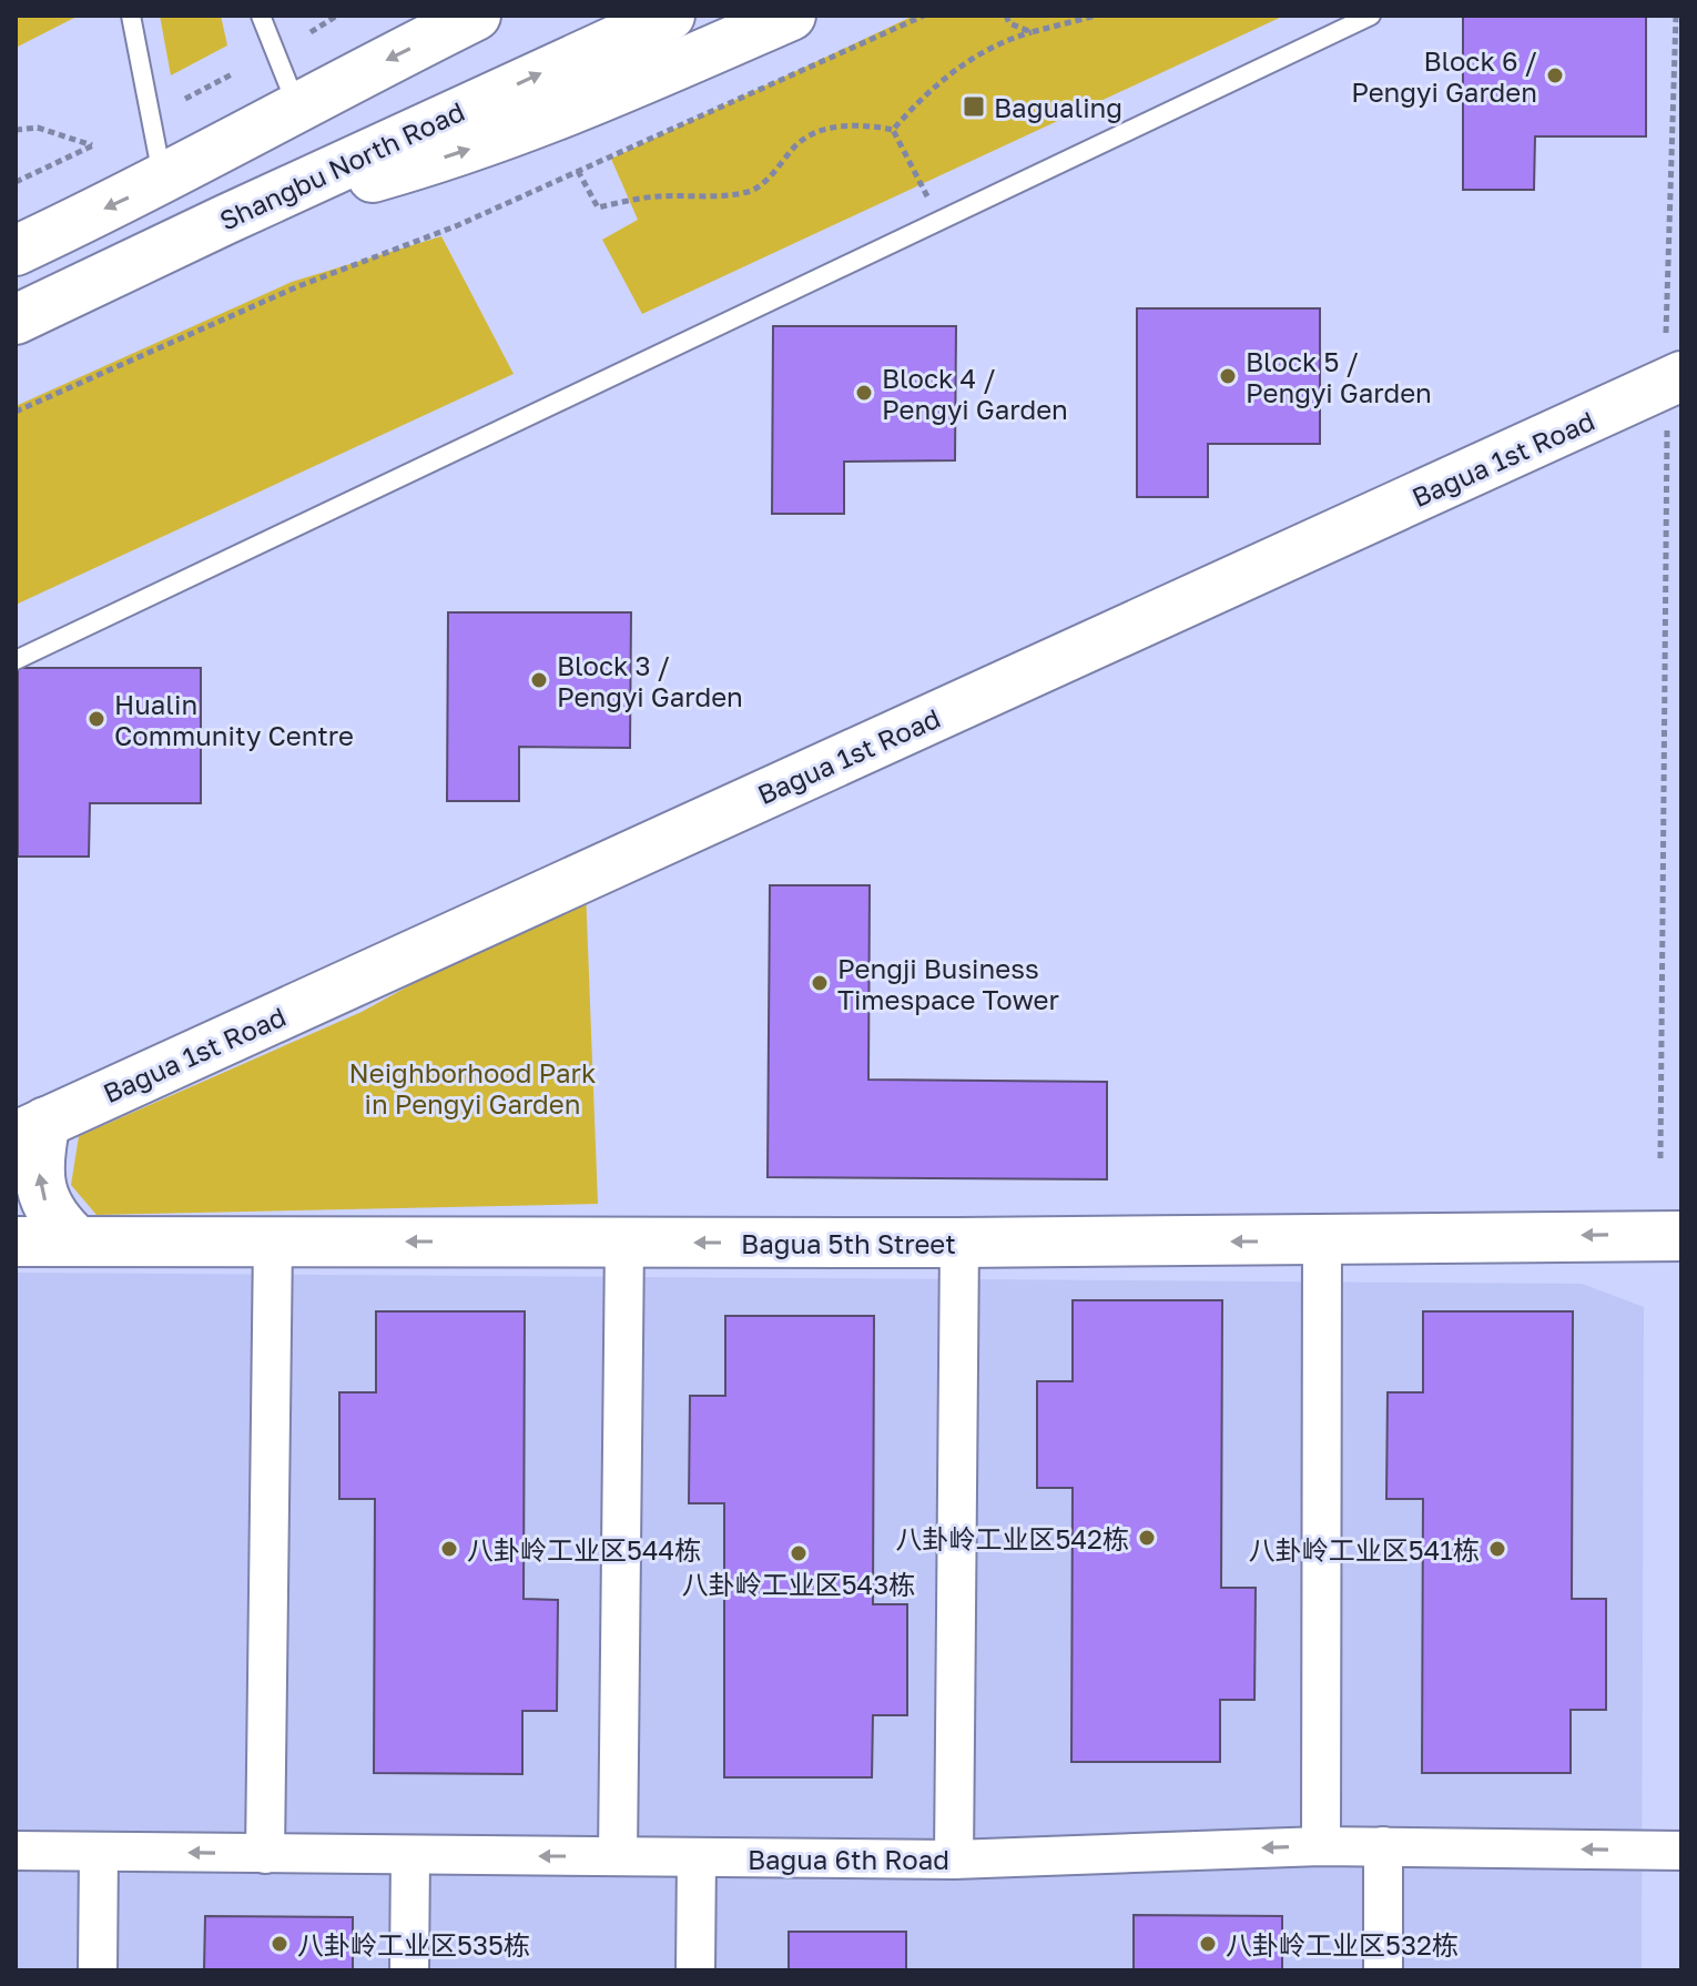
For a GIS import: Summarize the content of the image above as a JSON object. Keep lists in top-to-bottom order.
{
  "streets": {
    "street": [
      "Shangbu North Road",
      "Bagua 1st Road",
      "Bagua 5th Street",
      "Bagua 6th Road"
    ]
  },
  "one_way": ["Bagua 5th Street", "Bagua 6th Road"],
  "parks": ["Neighborhood Park in Pengyi Garden"],
  "places": {
    "other": [
      "Block 6 / Pengyi Garden",
      "Block 5 / Pengyi Garden",
      "Block 4 / Pengyi Garden",
      "Block 3 / Pengyi Garden",
      "Hualin Community Centre",
      "Pengji Business Timespace Tower",
      "八卦岭工业区542栋",
      "八卦岭工业区544栋",
      "八卦岭工业区541栋",
      "八卦岭工业区543栋",
      "八卦岭工业区535栋",
      "八卦岭工业区532栋"
    ],
    "transit": ["Bagualing"]
  }
}
